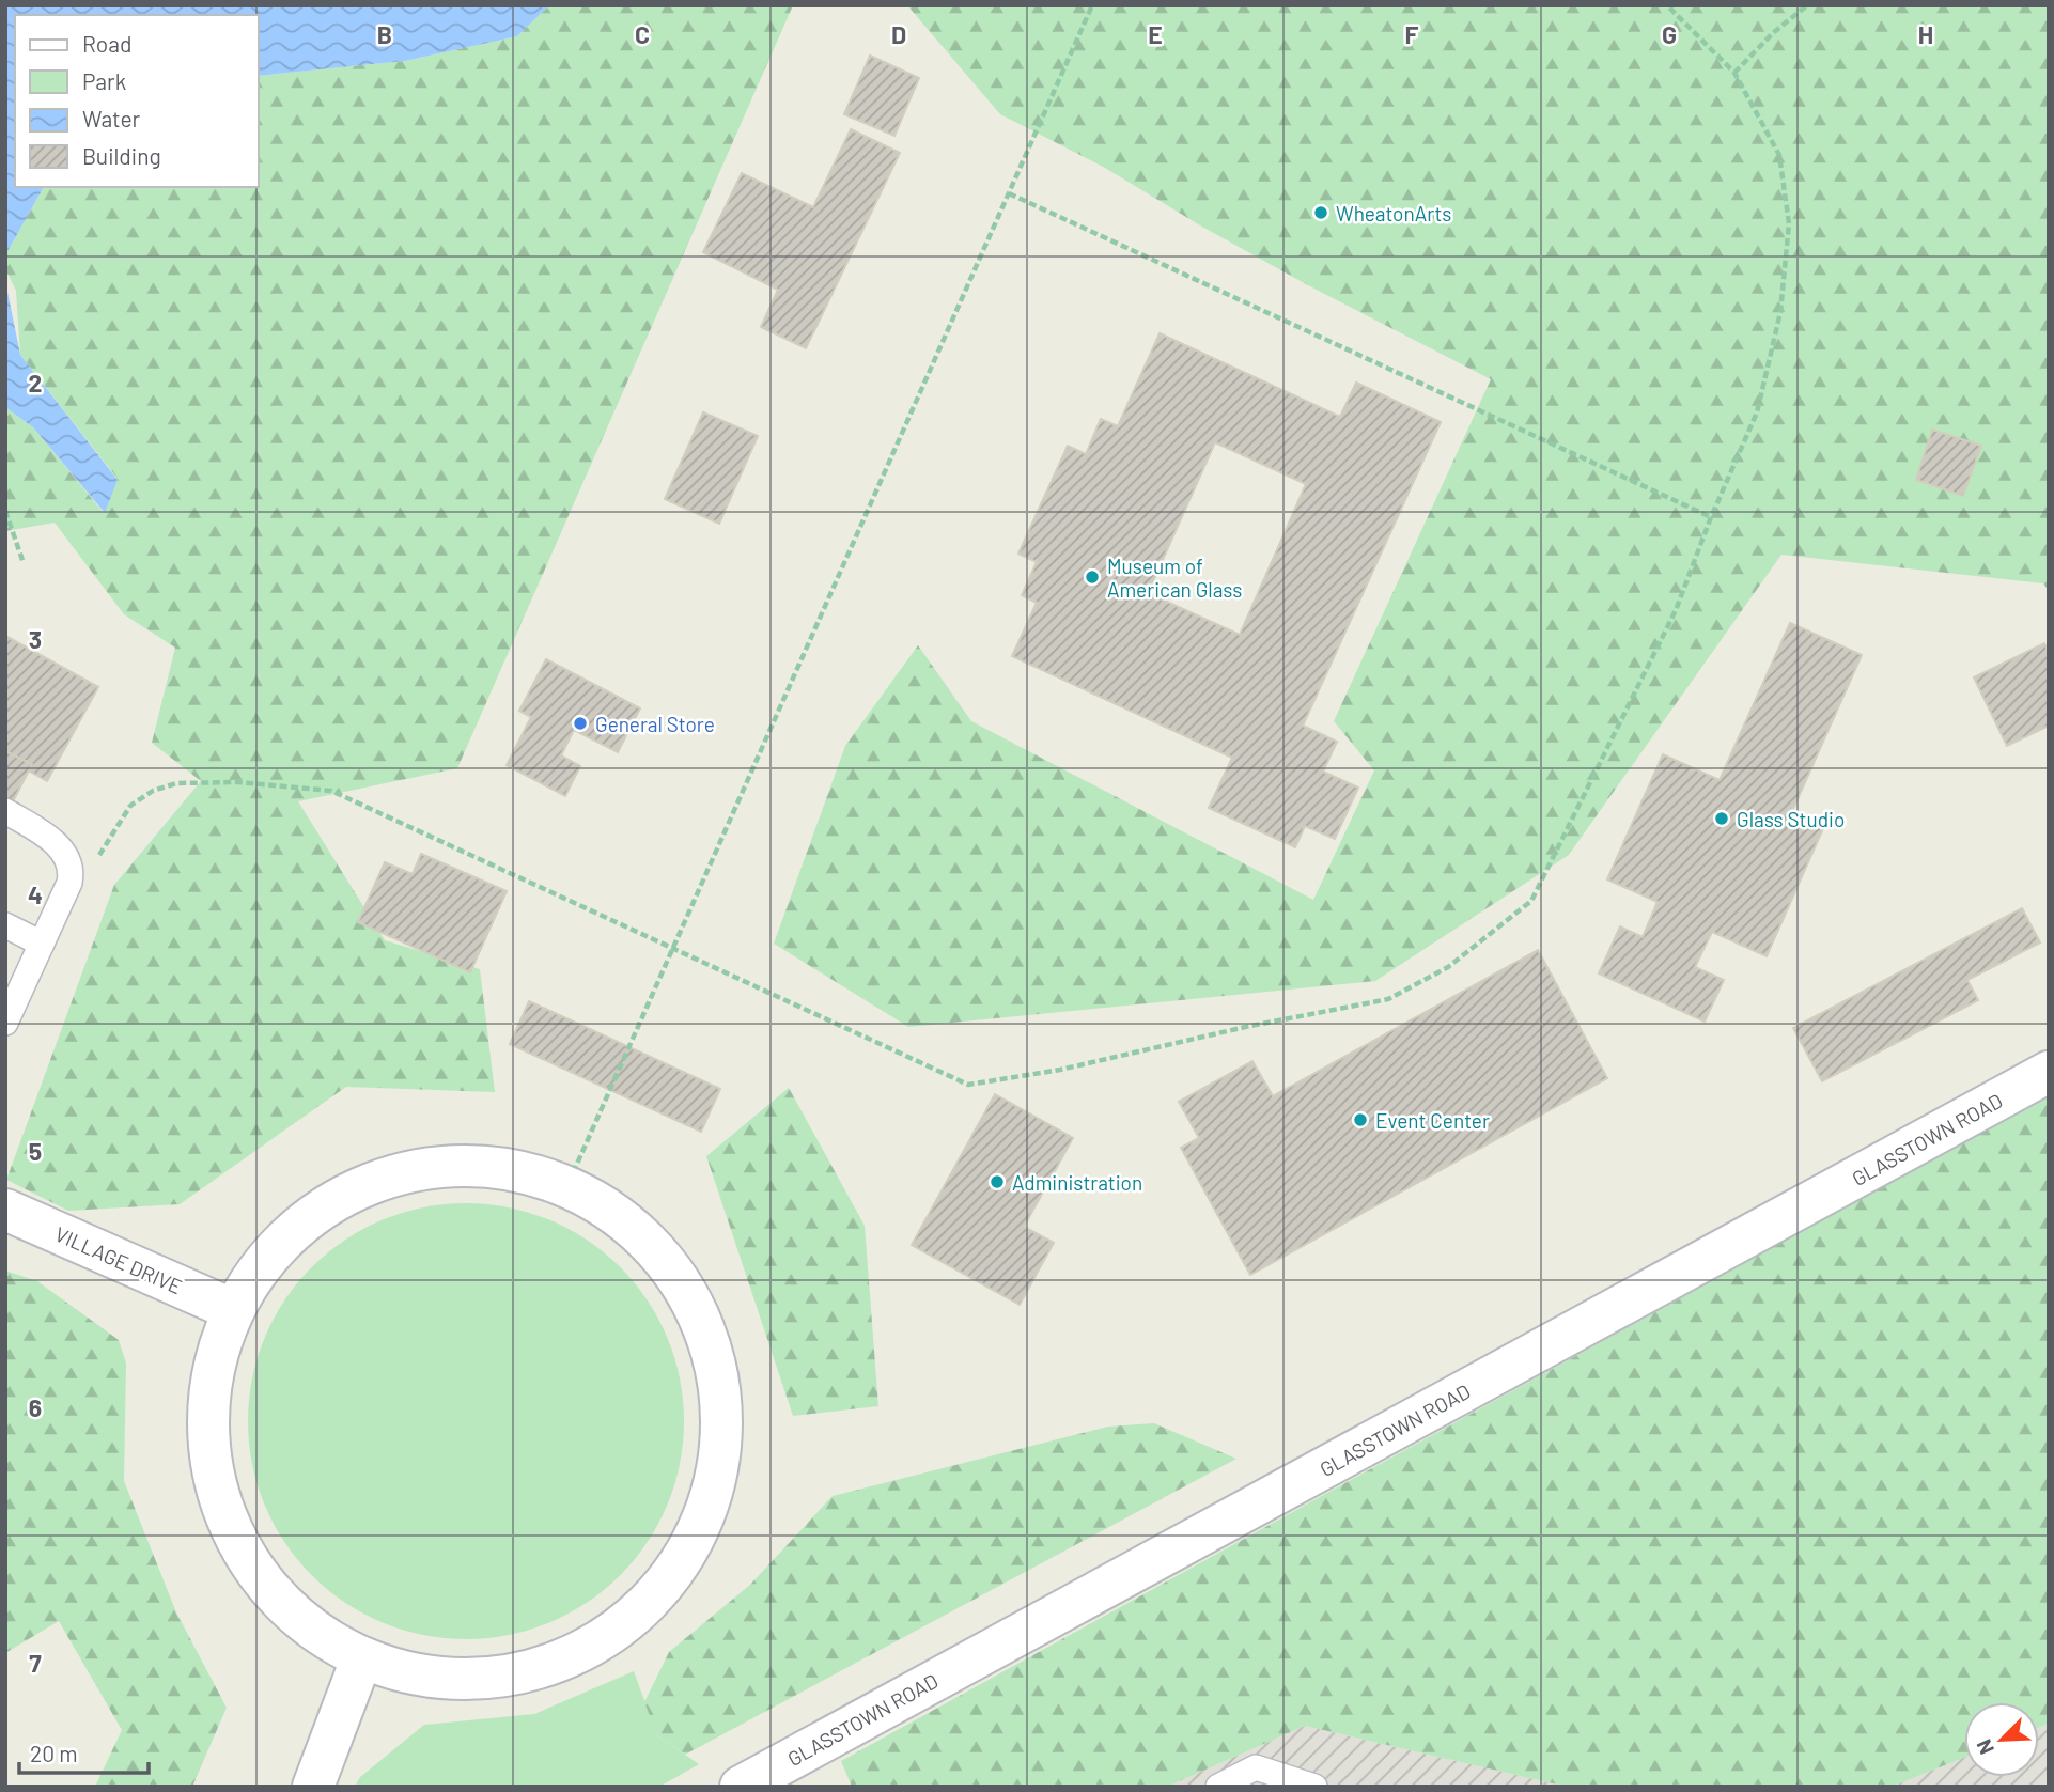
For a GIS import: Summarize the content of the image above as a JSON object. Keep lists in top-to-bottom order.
{
  "streets": {
    "street": ["GLASSTOWN ROAD", "VILLAGE DRIVE"]
  },
  "places": [
    "WheatonArts",
    "Museum of American Glass",
    "General Store",
    "Glass Studio",
    "Event Center",
    "Administration"
  ],
  "legend": [
    "Road",
    "Park",
    "Water",
    "Building"
  ],
  "scale_bar": "20 m",
  "north": "bottom left",
  "grid": {
    "columns": [
      "B",
      "C",
      "D",
      "E",
      "F",
      "G",
      "H"
    ],
    "rows": [
      "2",
      "3",
      "4",
      "5",
      "6",
      "7"
    ]
  }
}
